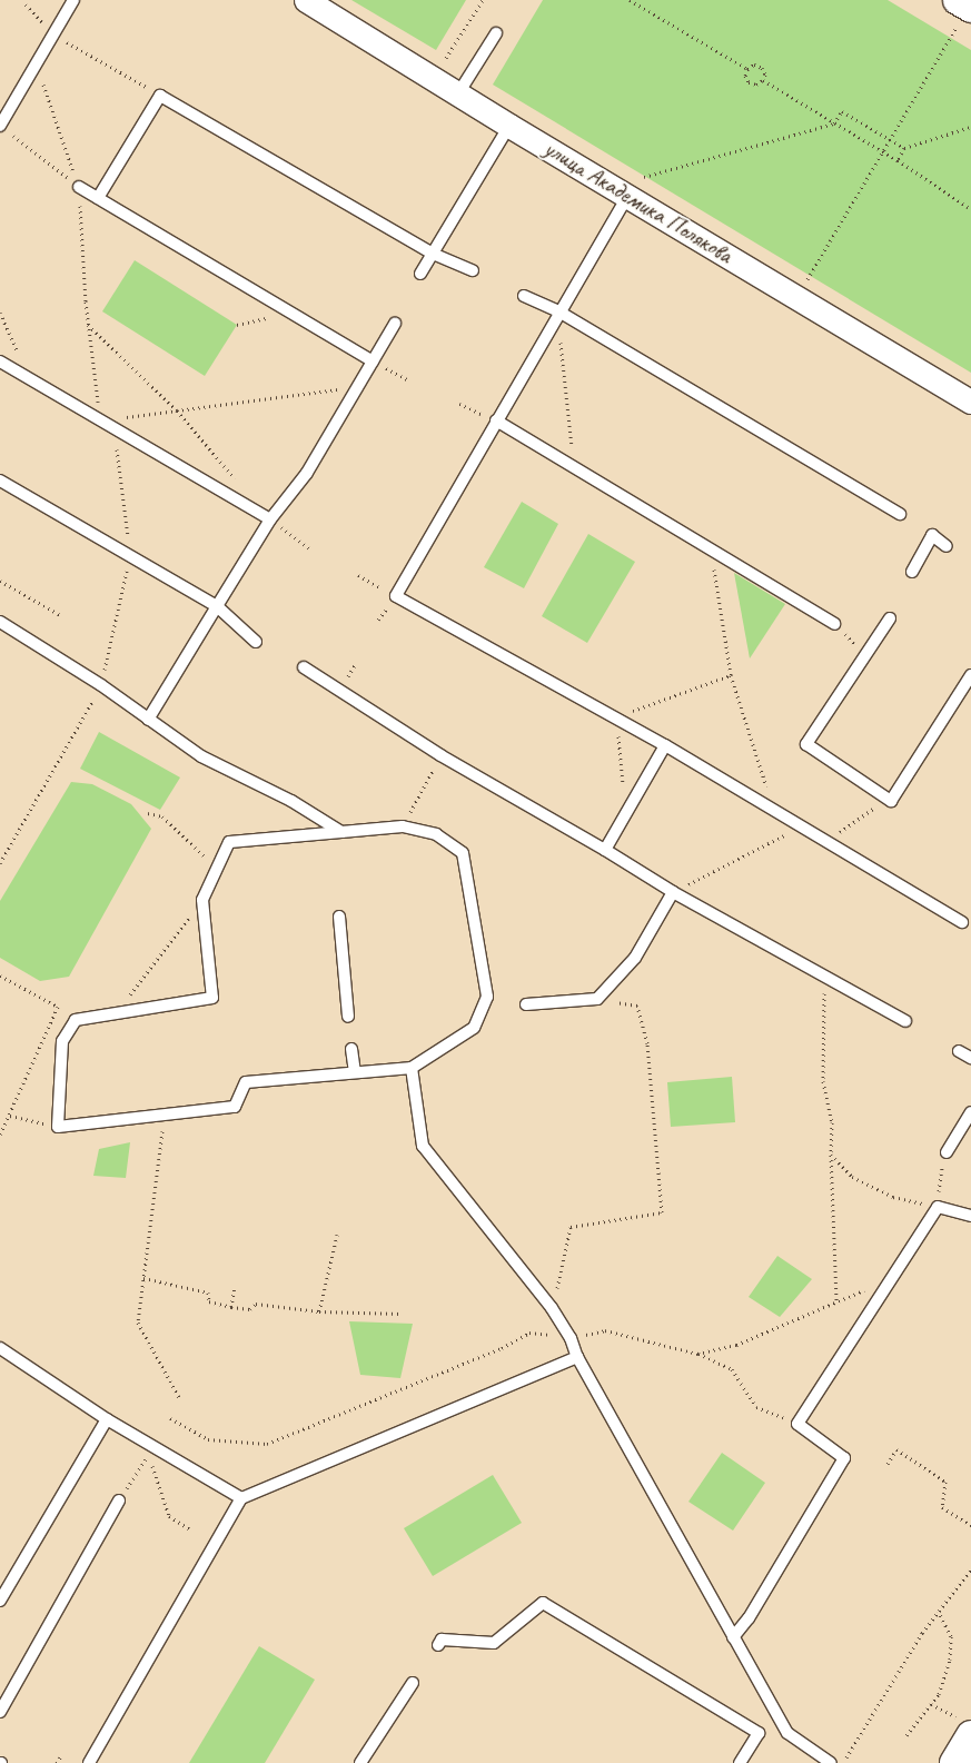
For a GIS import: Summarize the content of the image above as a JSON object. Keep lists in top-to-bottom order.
{
  "streets": {
    "street": ["улица Академика Полякова"]
  }
}
